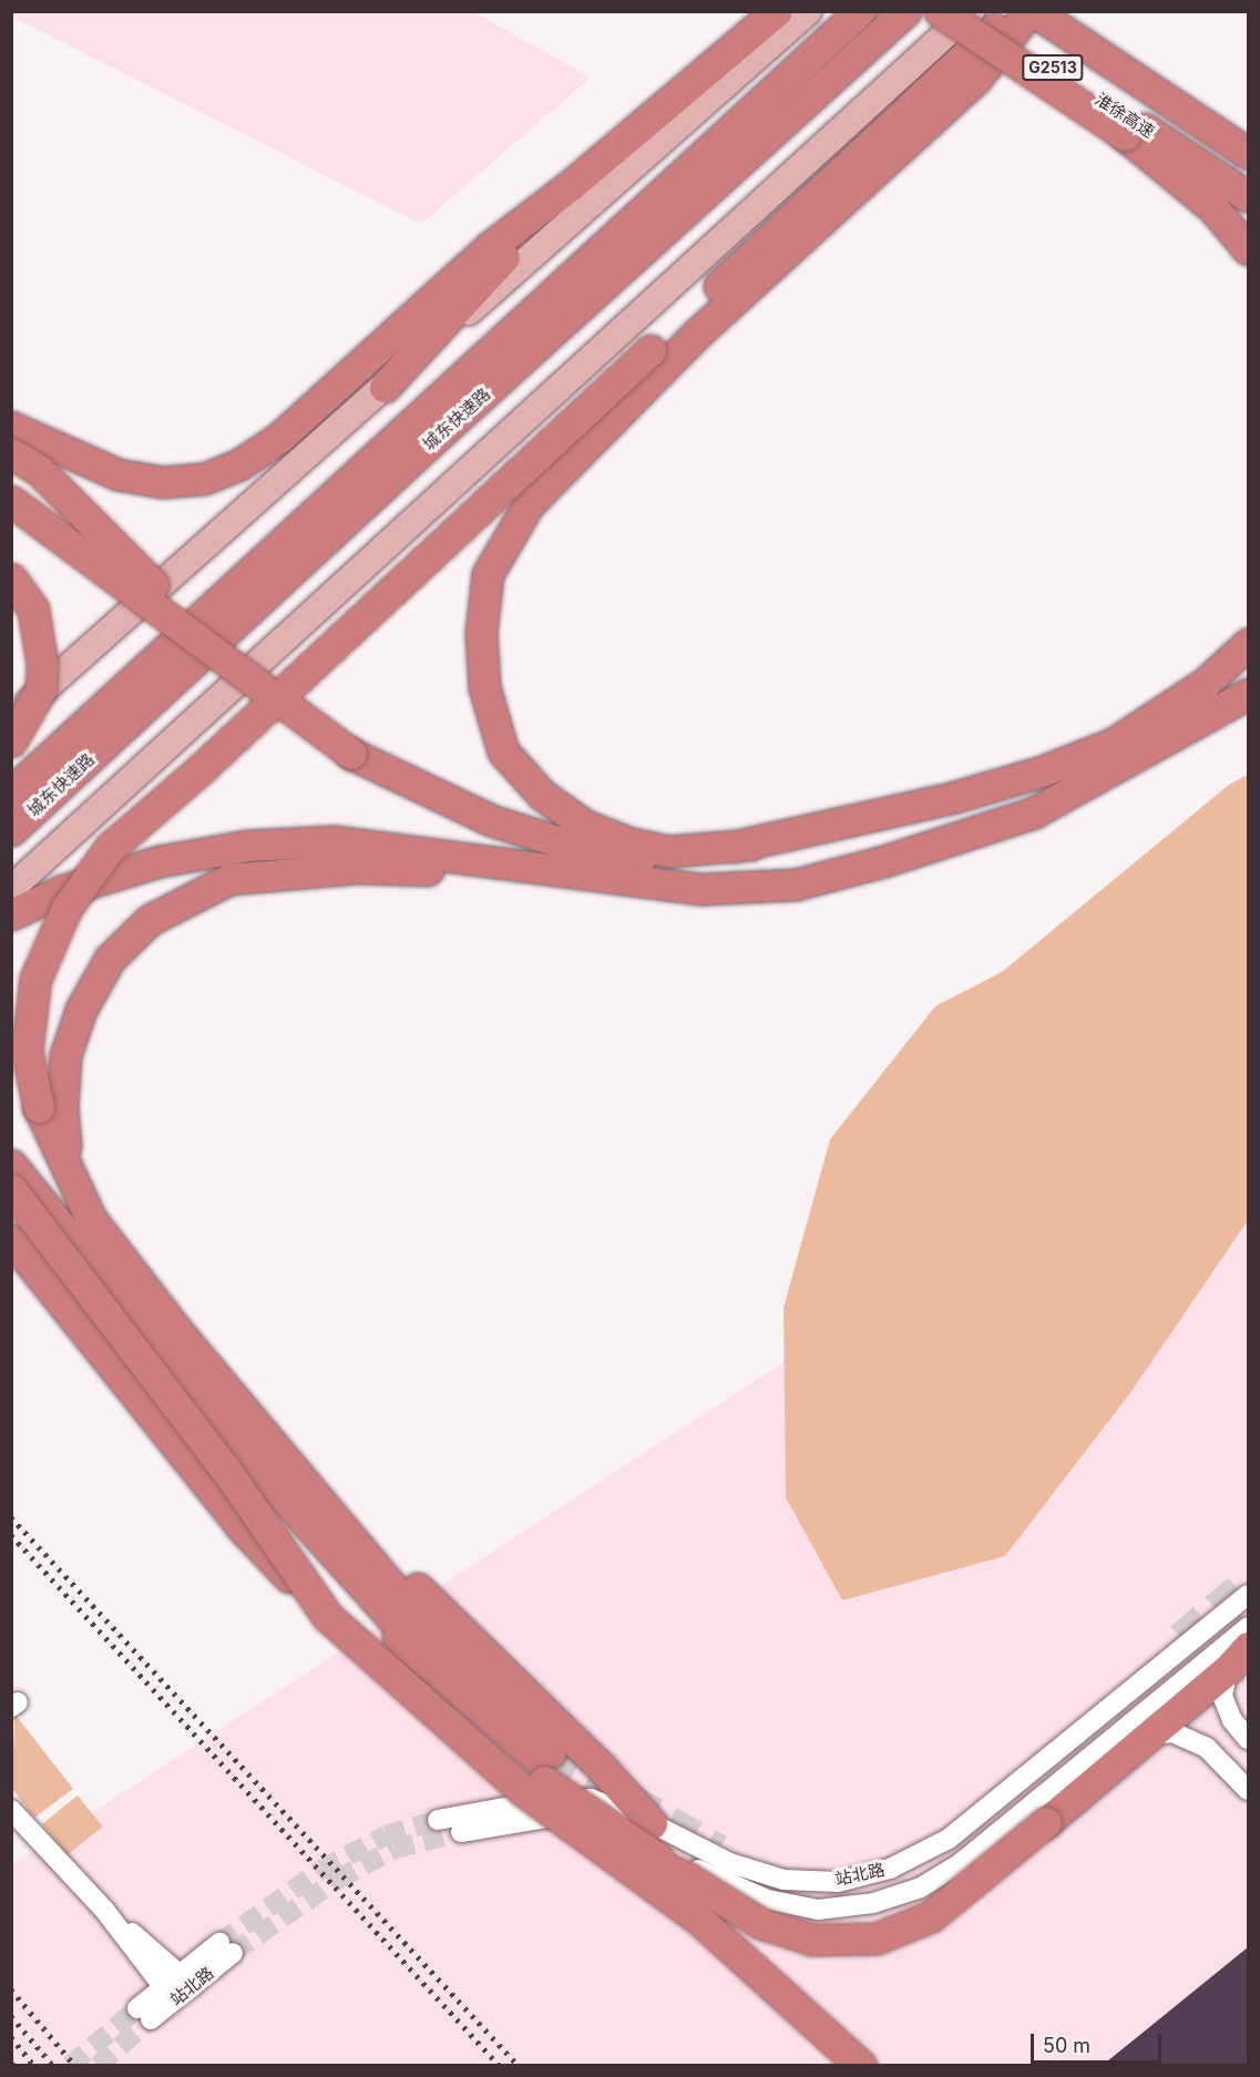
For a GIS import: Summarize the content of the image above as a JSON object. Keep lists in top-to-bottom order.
{
  "streets": {
    "highway": ["G2513", "淮徐高速", "城东快速路"],
    "street": ["站北路"]
  },
  "scale_bar": "50 m"
}
